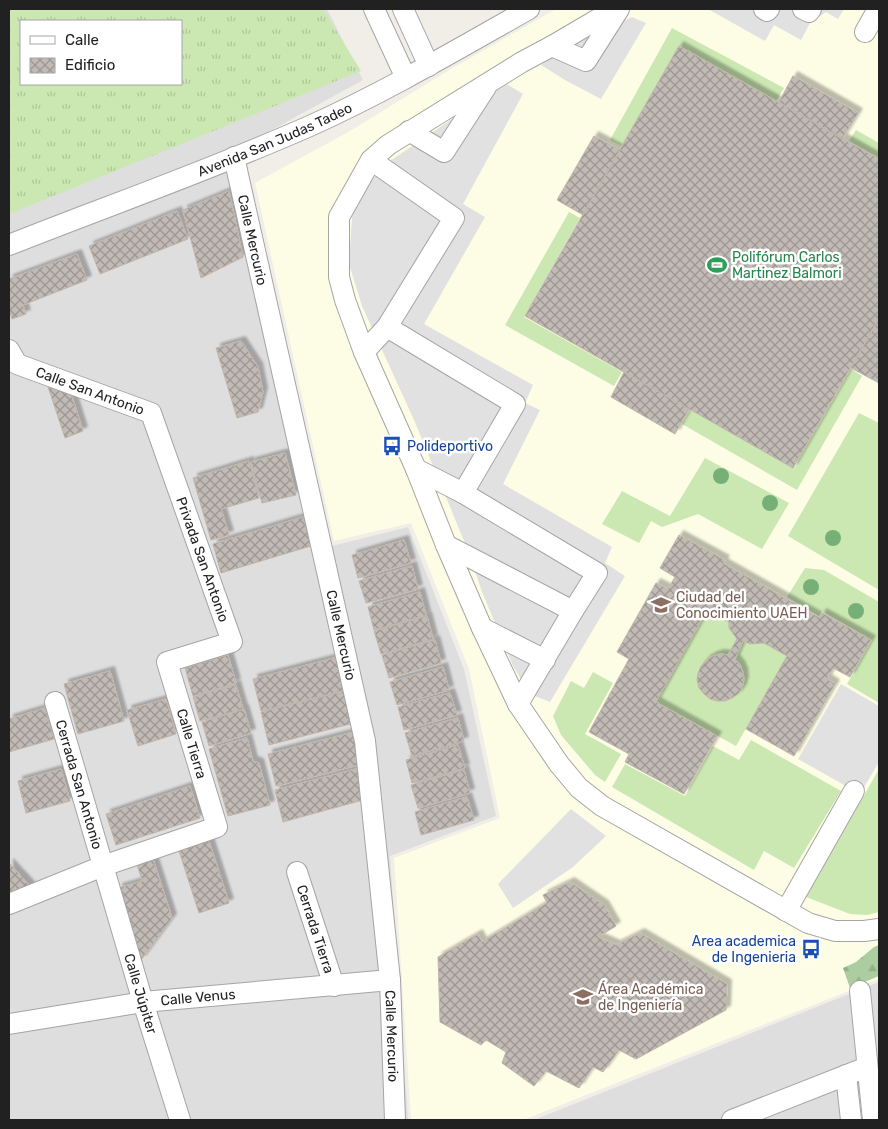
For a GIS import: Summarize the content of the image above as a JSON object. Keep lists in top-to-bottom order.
{
  "streets": {
    "street": [
      "Avenida San Judas Tadeo",
      "Calle Mercurio",
      "Calle San Antonio",
      "Privada San Antonio",
      "Calle Tierra",
      "Cerrada San Antonio",
      "Cerrada Tierra",
      "Calle Júpiter",
      "Calle Venus"
    ]
  },
  "crossings": [
    ["Avenida San Judas Tadeo", "Calle Mercurio"],
    ["Calle Mercurio", "Calle Venus"],
    ["Calle San Antonio", "Privada San Antonio"],
    ["Privada San Antonio", "Calle Tierra"],
    ["Calle Tierra", "Cerrada San Antonio"],
    ["Cerrada San Antonio", "Calle Júpiter"],
    ["Cerrada Tierra", "Calle Venus"],
    ["Calle Júpiter", "Calle Venus"]
  ],
  "places": {
    "sports": ["Polifórum Carlos Martinez Balmori"],
    "bus stop": ["Polideportivo", "Area academica de Ingenieria"],
    "school or university": ["Ciudad del Conocimiento UAEH", "Área Académica de Ingeniería"]
  },
  "legend": ["Calle", "Edificio"]
}
